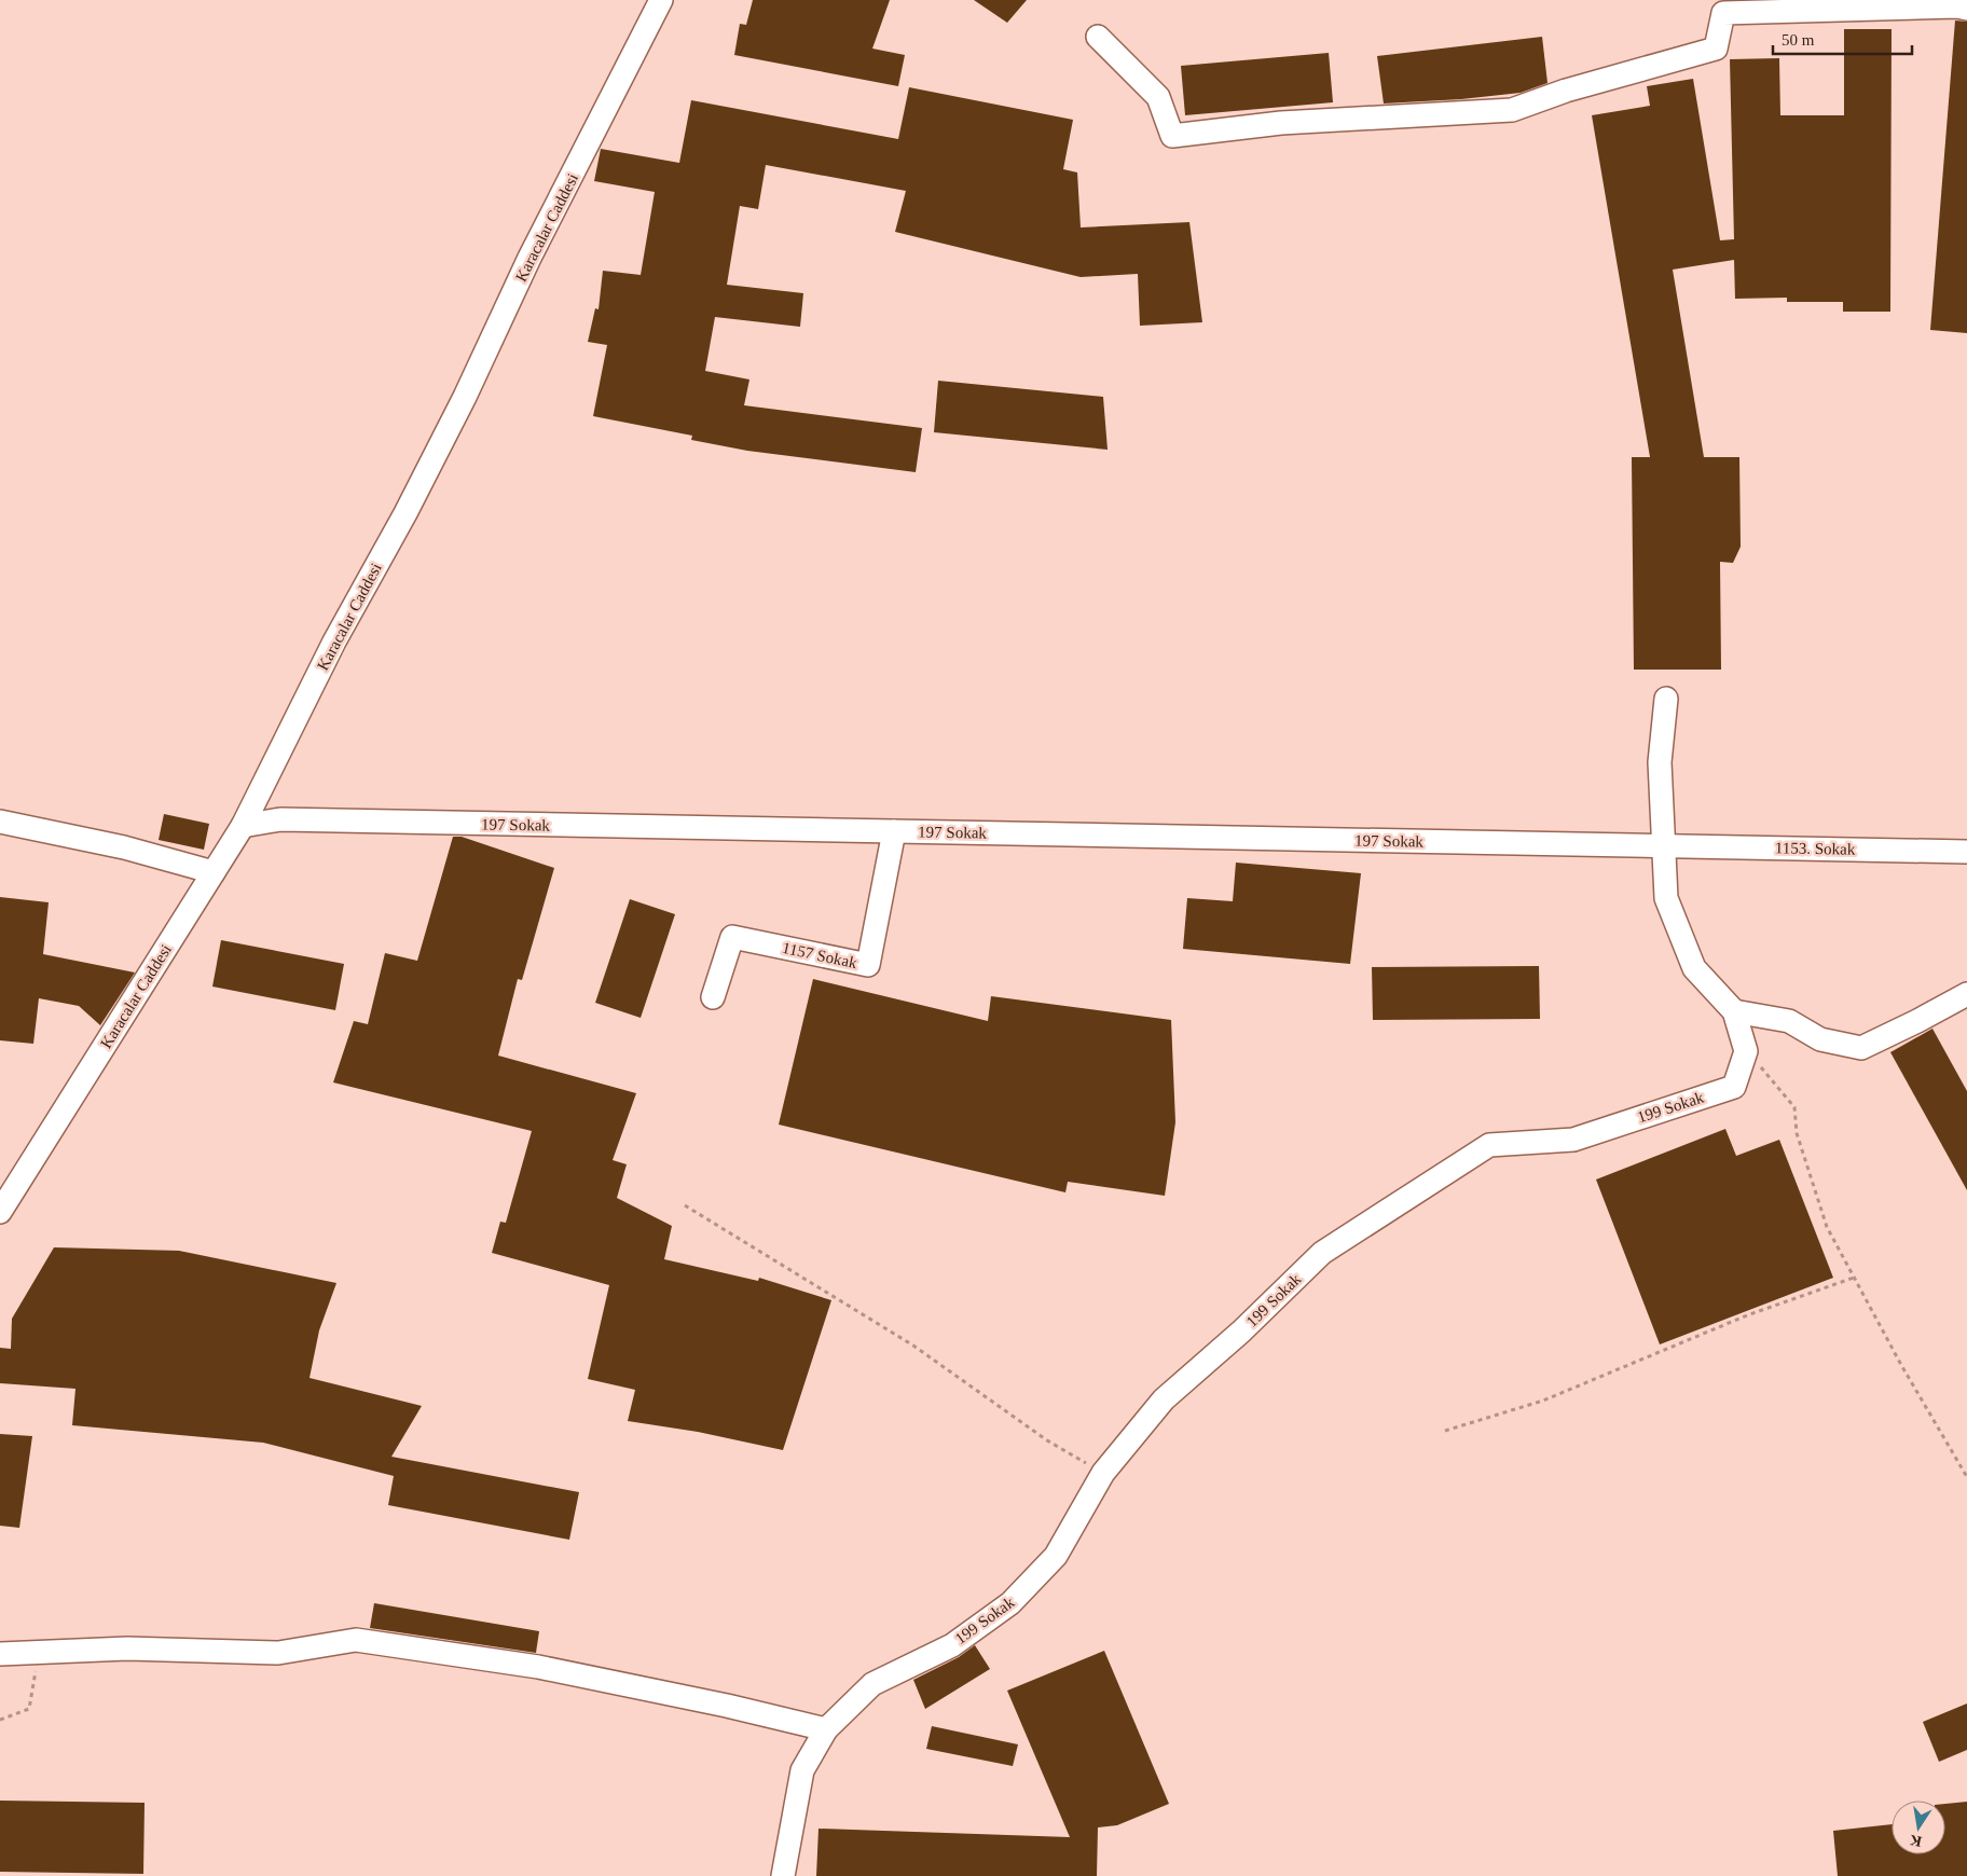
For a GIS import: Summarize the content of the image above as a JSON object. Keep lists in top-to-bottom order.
{
  "streets": {
    "street": [
      "Karacalar Caddesi",
      "197 Sokak",
      "1153. Sokak",
      "1157 Sokak",
      "199 Sokak"
    ]
  },
  "crossings": [
    ["Karacalar Caddesi", "197 Sokak"],
    ["197 Sokak", "1153. Sokak"],
    ["197 Sokak", "1157 Sokak"]
  ],
  "scale_bar": "50 m",
  "north": "bottom"
}
